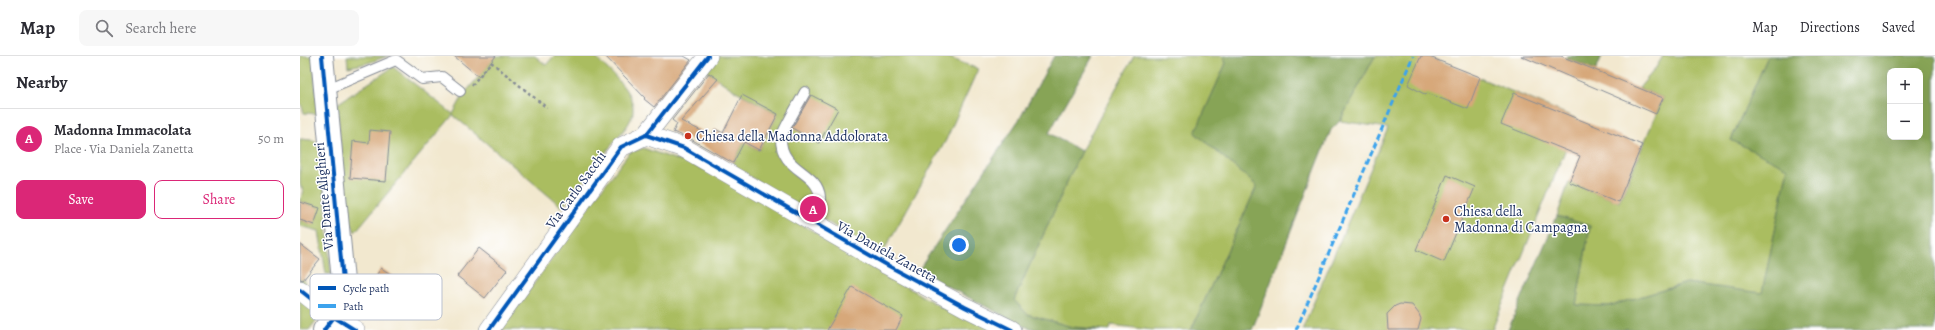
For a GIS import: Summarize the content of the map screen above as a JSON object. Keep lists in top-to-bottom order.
{
  "streets": {
    "street": ["Via Carlo Sacchi", "Via Dante Alighieri", "Via Daniela Zanetta"]
  },
  "crossings": [
    ["Via Carlo Sacchi", "Via Daniela Zanetta"]
  ],
  "places": ["Chiesa della Madonna Addolorata", "Chiesa della Madonna di Campagna"],
  "legend": ["Cycle path", "Path"],
  "page": {
    "header": "Map",
    "search": "Search here",
    "nav": ["Map", "Directions", "Saved"],
    "heading": "Nearby",
    "map_buttons": ["+", "−"],
    "list": [
      {
        "mark": "A",
        "name": "Madonna Immacolata",
        "note": "Place · Via Daniela Zanetta",
        "value": "50 m"
      }
    ],
    "buttons": ["Save", "Share"],
    "pins": "A"
  }
}
